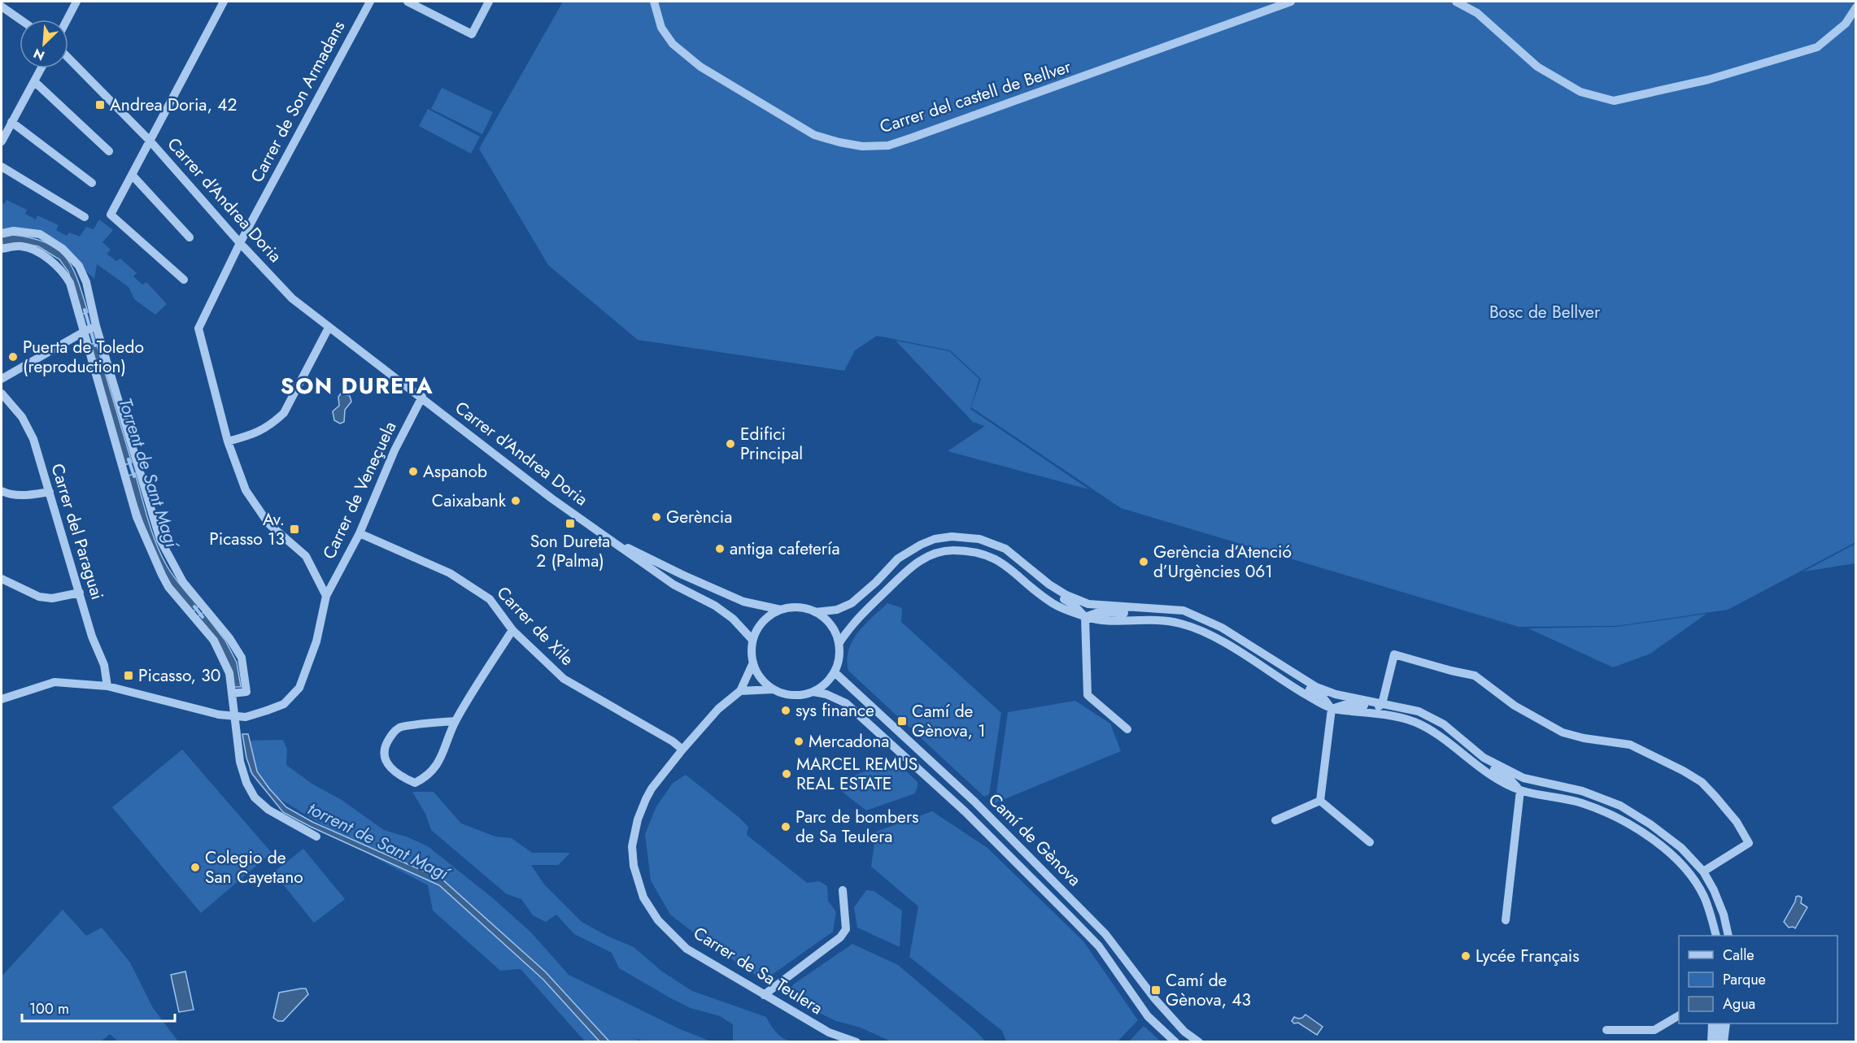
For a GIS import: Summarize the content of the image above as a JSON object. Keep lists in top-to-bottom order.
{
  "streets": {
    "street": [
      "Carrer del castell de Bellver",
      "Carrer de Son Armadans",
      "Carrer d'Andrea Doria",
      "Carrer de Veneçuela",
      "Carrer del Paraguai",
      "Carrer de Xile",
      "Camí de Gènova",
      "Carrer de Sa Teulera"
    ]
  },
  "crossings": [
    ["Carrer de Son Armadans", "Carrer d'Andrea Doria"],
    ["Carrer de Son Armadans", "Carrer de Veneçuela"],
    ["Carrer d'Andrea Doria", "Carrer de Veneçuela"],
    ["Carrer d'Andrea Doria", "Camí de Gènova"],
    ["Carrer d'Andrea Doria", "Carrer de Sa Teulera"],
    ["Carrer de Veneçuela", "Carrer del Paraguai"],
    ["Carrer de Veneçuela", "Carrer de Xile"],
    ["Carrer de Xile", "Carrer de Sa Teulera"],
    ["Camí de Gènova", "Carrer de Sa Teulera"]
  ],
  "districts": ["SON DURETA"],
  "water": ["Torrent de Sant Magí", "torrent de Sant Magí"],
  "parks": ["Bosc de Bellver"],
  "places": {
    "transit": [
      "Andrea Doria, 42",
      "Son Dureta 2 (Palma)",
      "Av. Picasso 13",
      "Picasso, 30",
      "Camí de Gènova, 1",
      "Camí de Gènova, 43"
    ],
    "other": [
      "Puerta de Toledo (reproduction)",
      "Edifici Principal",
      "Aspanob",
      "Caixabank",
      "Gerència",
      "antiga cafetería",
      "Gerència d’Atenció d’Urgències 061",
      "sys finance",
      "Mercadona",
      "MARCEL REMUS REAL ESTATE",
      "Parc de bombers de Sa Teulera",
      "Colegio de San Cayetano",
      "Lycée Français"
    ]
  },
  "legend": ["Calle", "Parque", "Agua"],
  "scale_bar": "100 m",
  "north": "bottom left"
}
